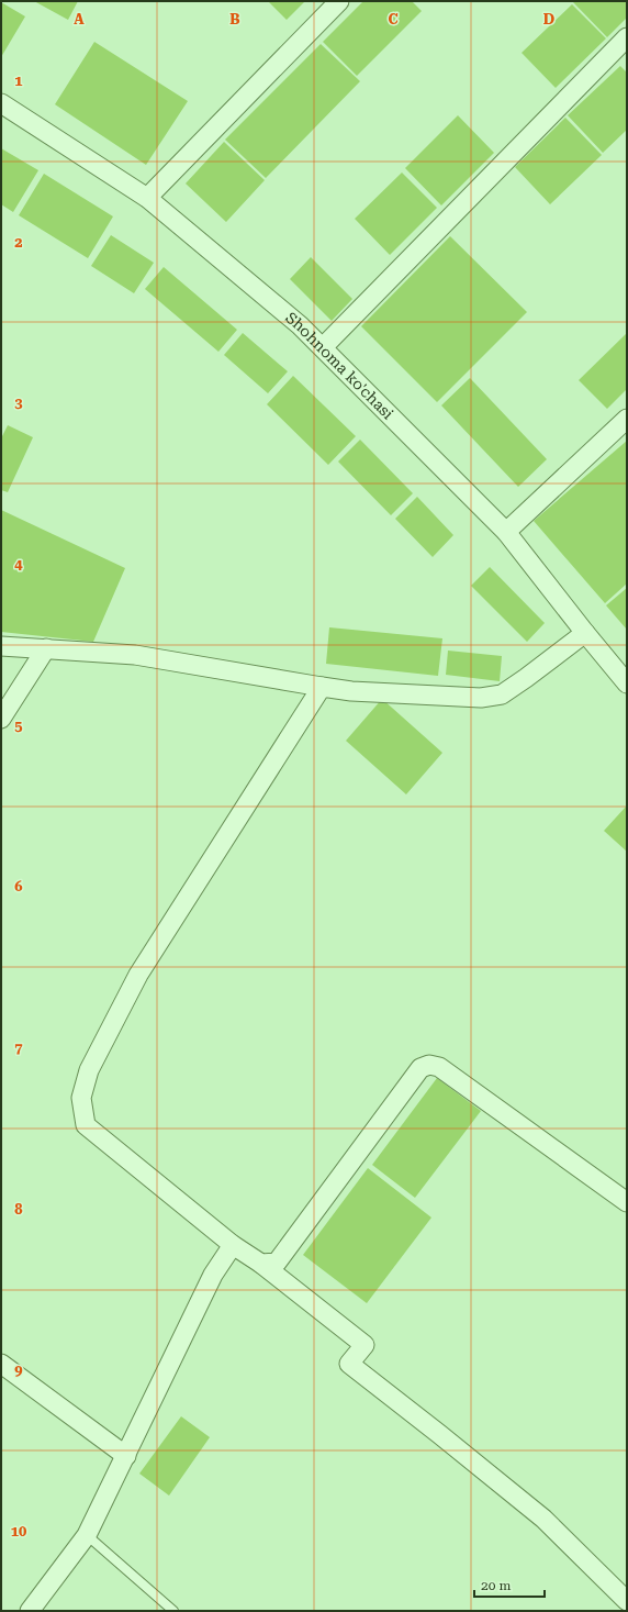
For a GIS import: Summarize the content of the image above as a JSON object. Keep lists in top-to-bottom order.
{
  "streets": {
    "street": ["Shohnoma ko'chasi"]
  },
  "scale_bar": "20 m",
  "grid": {
    "columns": [
      "A",
      "B",
      "C",
      "D"
    ],
    "rows": [
      "1",
      "2",
      "3",
      "4",
      "5",
      "6",
      "7",
      "8",
      "9",
      "10"
    ]
  }
}
